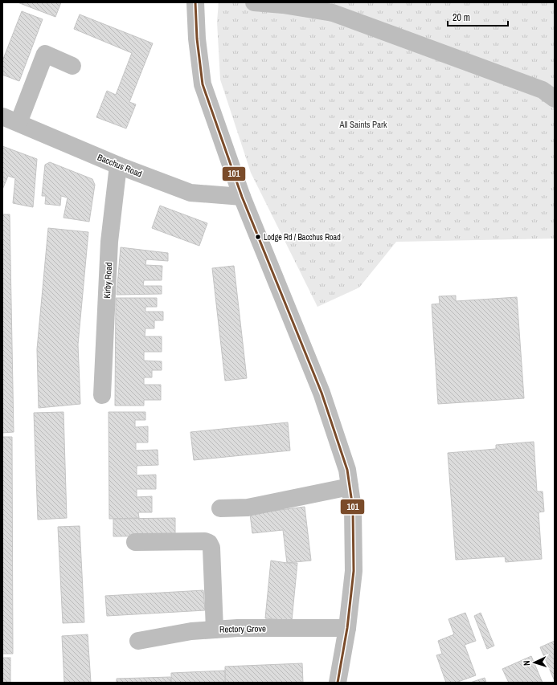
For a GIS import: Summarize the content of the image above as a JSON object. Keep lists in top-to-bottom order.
{
  "streets": {
    "street": ["Bacchus Road", "Kirby Road", "Rectory Grove"]
  },
  "crossings": [
    ["Bacchus Road", "Kirby Road"]
  ],
  "parks": ["All Saints Park"],
  "places": ["Lodge Rd / Bacchus Road"],
  "lines": ["transit line 101"],
  "scale_bar": "20 m",
  "north": "left"
}
